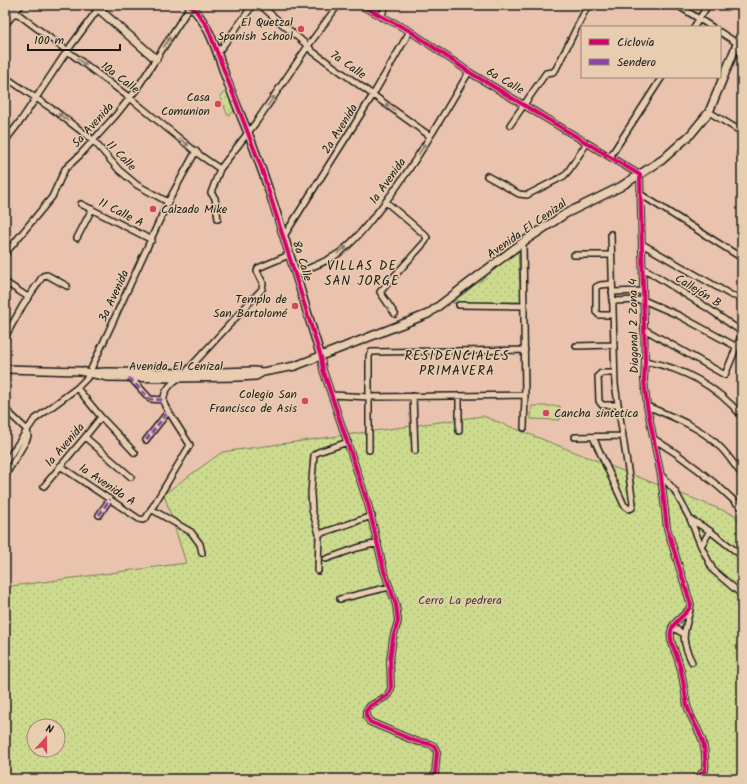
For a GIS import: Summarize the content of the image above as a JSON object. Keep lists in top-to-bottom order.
{
  "streets": {
    "street": [
      "7a Calle",
      "10a Calle",
      "6a Calle",
      "5a Avenida",
      "2a Avenida",
      "11 Calle",
      "1a Avenida",
      "11 Calle A",
      "Avenida El Cenizal",
      "8a Calle",
      "Callejón B",
      "3a Avenida",
      "Diagonal 2 Zona 4",
      "1a Avenida A"
    ]
  },
  "crossings": [
    ["7a Calle", "2a Avenida"],
    ["7a Calle", "1a Avenida"],
    ["10a Calle", "5a Avenida"],
    ["10a Calle", "3a Avenida"],
    ["6a Calle", "2a Avenida"],
    ["6a Calle", "1a Avenida"],
    ["6a Calle", "Avenida El Cenizal"],
    ["6a Calle", "Diagonal 2 Zona 4"],
    ["5a Avenida", "11 Calle"],
    ["5a Avenida", "8a Calle"],
    ["2a Avenida", "8a Calle"],
    ["11 Calle", "3a Avenida"],
    ["1a Avenida", "8a Calle"],
    ["1a Avenida", "1a Avenida A"],
    ["11 Calle A", "3a Avenida"],
    ["Avenida El Cenizal", "8a Calle"],
    ["Avenida El Cenizal", "3a Avenida"],
    ["Avenida El Cenizal", "Diagonal 2 Zona 4"],
    ["Callejón B", "Diagonal 2 Zona 4"]
  ],
  "one_way": ["10a Calle", "1a Avenida"],
  "districts": ["VILLAS DE SAN JORGE", "RESIDENCIALES PRIMAVERA"],
  "parks": ["Cerro La pedrera"],
  "places": [
    "El Quetzal Spanish School",
    "Casa Comunion",
    "Calzado Mike",
    "Templo de San Bartolomé",
    "Colegio San Francisco de Asis",
    "Cancha sintetica"
  ],
  "legend": ["Ciclovía", "Sendero"],
  "scale_bar": "100 m",
  "north": "top"
}
